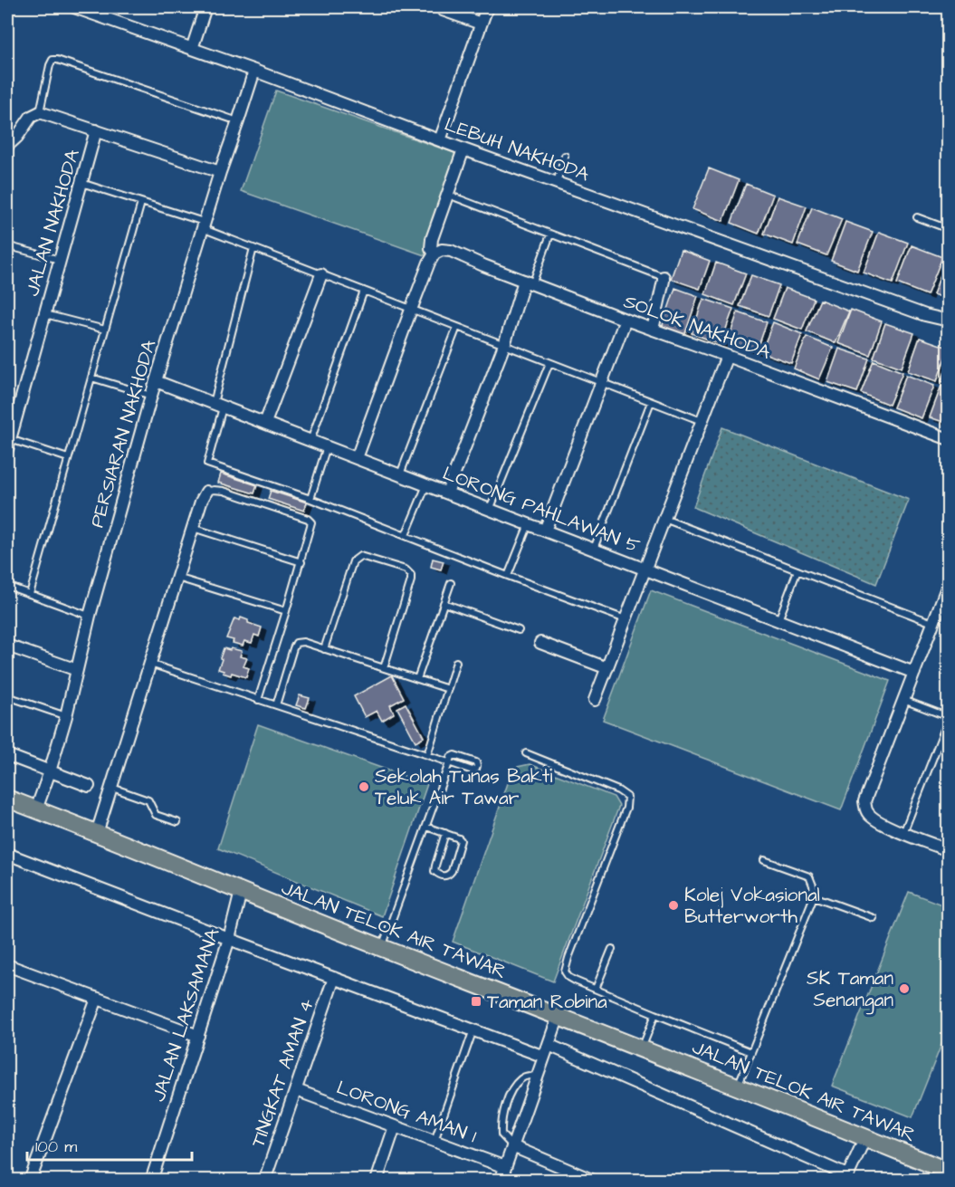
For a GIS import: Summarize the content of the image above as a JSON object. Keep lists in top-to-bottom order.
{
  "streets": {
    "main road": ["JALAN TELOK AIR TAWAR"],
    "street": [
      "LEBUH NAKHODA",
      "JALAN NAKHODA",
      "SOLOK NAKHODA",
      "PERSIARAN NAKHODA",
      "LORONG PAHLAWAN 5",
      "JALAN LAKSAMANA",
      "TINGKAT AMAN 4",
      "LORONG AMAN 1"
    ]
  },
  "crossings": [
    ["LEBUH NAKHODA", "PERSIARAN NAKHODA"],
    ["PERSIARAN NAKHODA", "LORONG PAHLAWAN 5"],
    ["PERSIARAN NAKHODA", "JALAN TELOK AIR TAWAR"],
    ["JALAN TELOK AIR TAWAR", "JALAN LAKSAMANA"],
    ["TINGKAT AMAN 4", "LORONG AMAN 1"]
  ],
  "places": {
    "other": ["Sekolah Tunas Bakti Teluk Air Tawar", "Kolej Vokasional Butterworth", "SK Taman Senangan"],
    "transit": ["Taman Robina"]
  },
  "scale_bar": "100 m"
}
